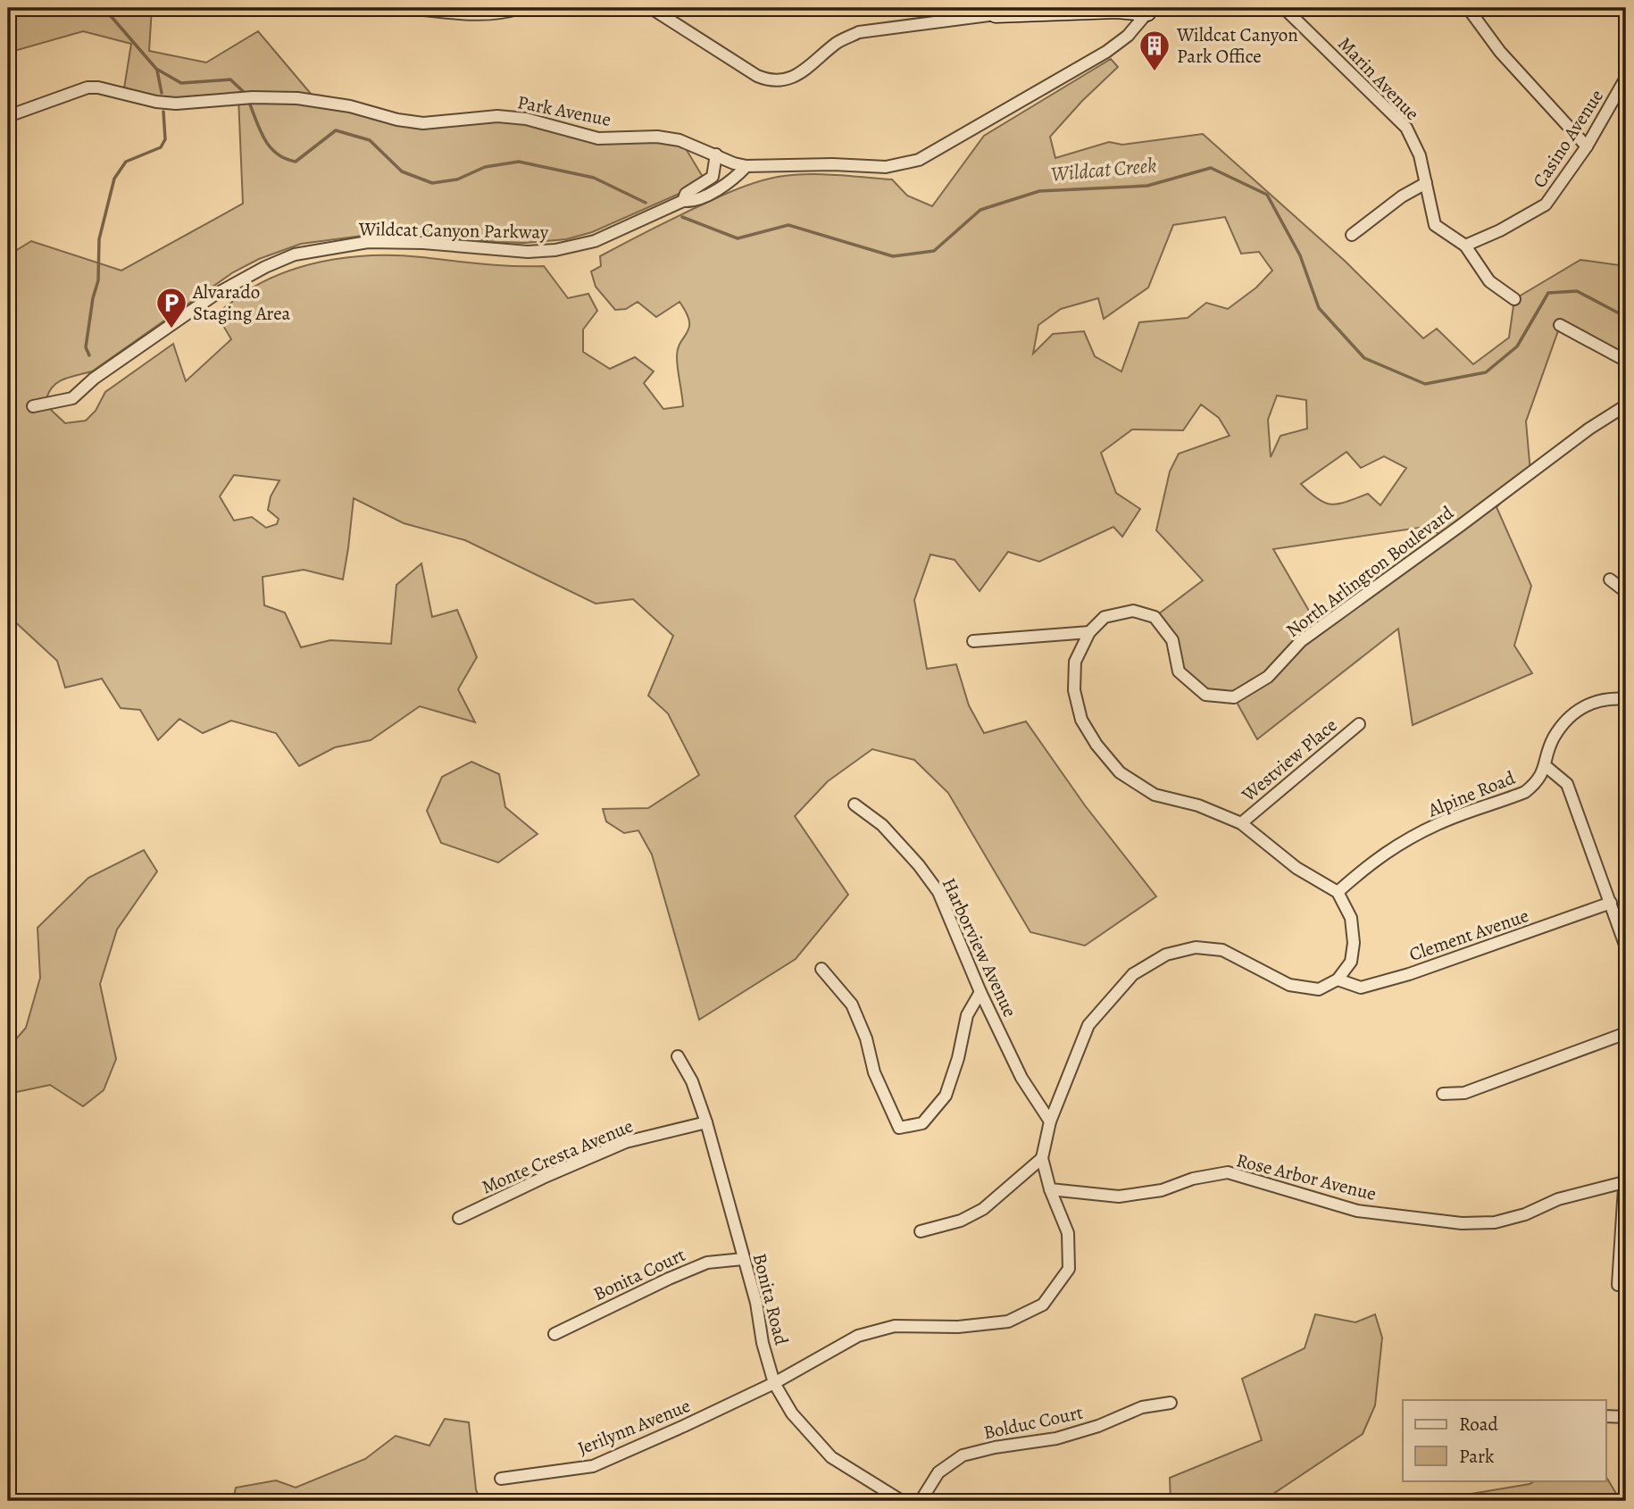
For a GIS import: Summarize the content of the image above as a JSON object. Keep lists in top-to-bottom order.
{
  "streets": {
    "street": [
      "Marin Avenue",
      "Park Avenue",
      "Casino Avenue",
      "Wildcat Canyon Parkway",
      "North Arlington Boulevard",
      "Westview Place",
      "Alpine Road",
      "Clement Avenue",
      "Harborview Avenue",
      "Monte Cresta Avenue",
      "Rose Arbor Avenue",
      "Bonita Court",
      "Bonita Road",
      "Bolduc Court",
      "Jerilynn Avenue"
    ]
  },
  "crossings": [
    ["Marin Avenue", "Casino Avenue"],
    ["Park Avenue", "Wildcat Canyon Parkway"],
    ["North Arlington Boulevard", "Westview Place"],
    ["North Arlington Boulevard", "Alpine Road"],
    ["Monte Cresta Avenue", "Bonita Road"],
    ["Rose Arbor Avenue", "Jerilynn Avenue"],
    ["Bonita Court", "Bonita Road"],
    ["Bonita Road", "Jerilynn Avenue"]
  ],
  "water": ["Wildcat Creek"],
  "places": {
    "building": ["Wildcat Canyon Park Office"],
    "parking": ["Alvarado Staging Area"]
  },
  "legend": ["Road", "Park"]
}
